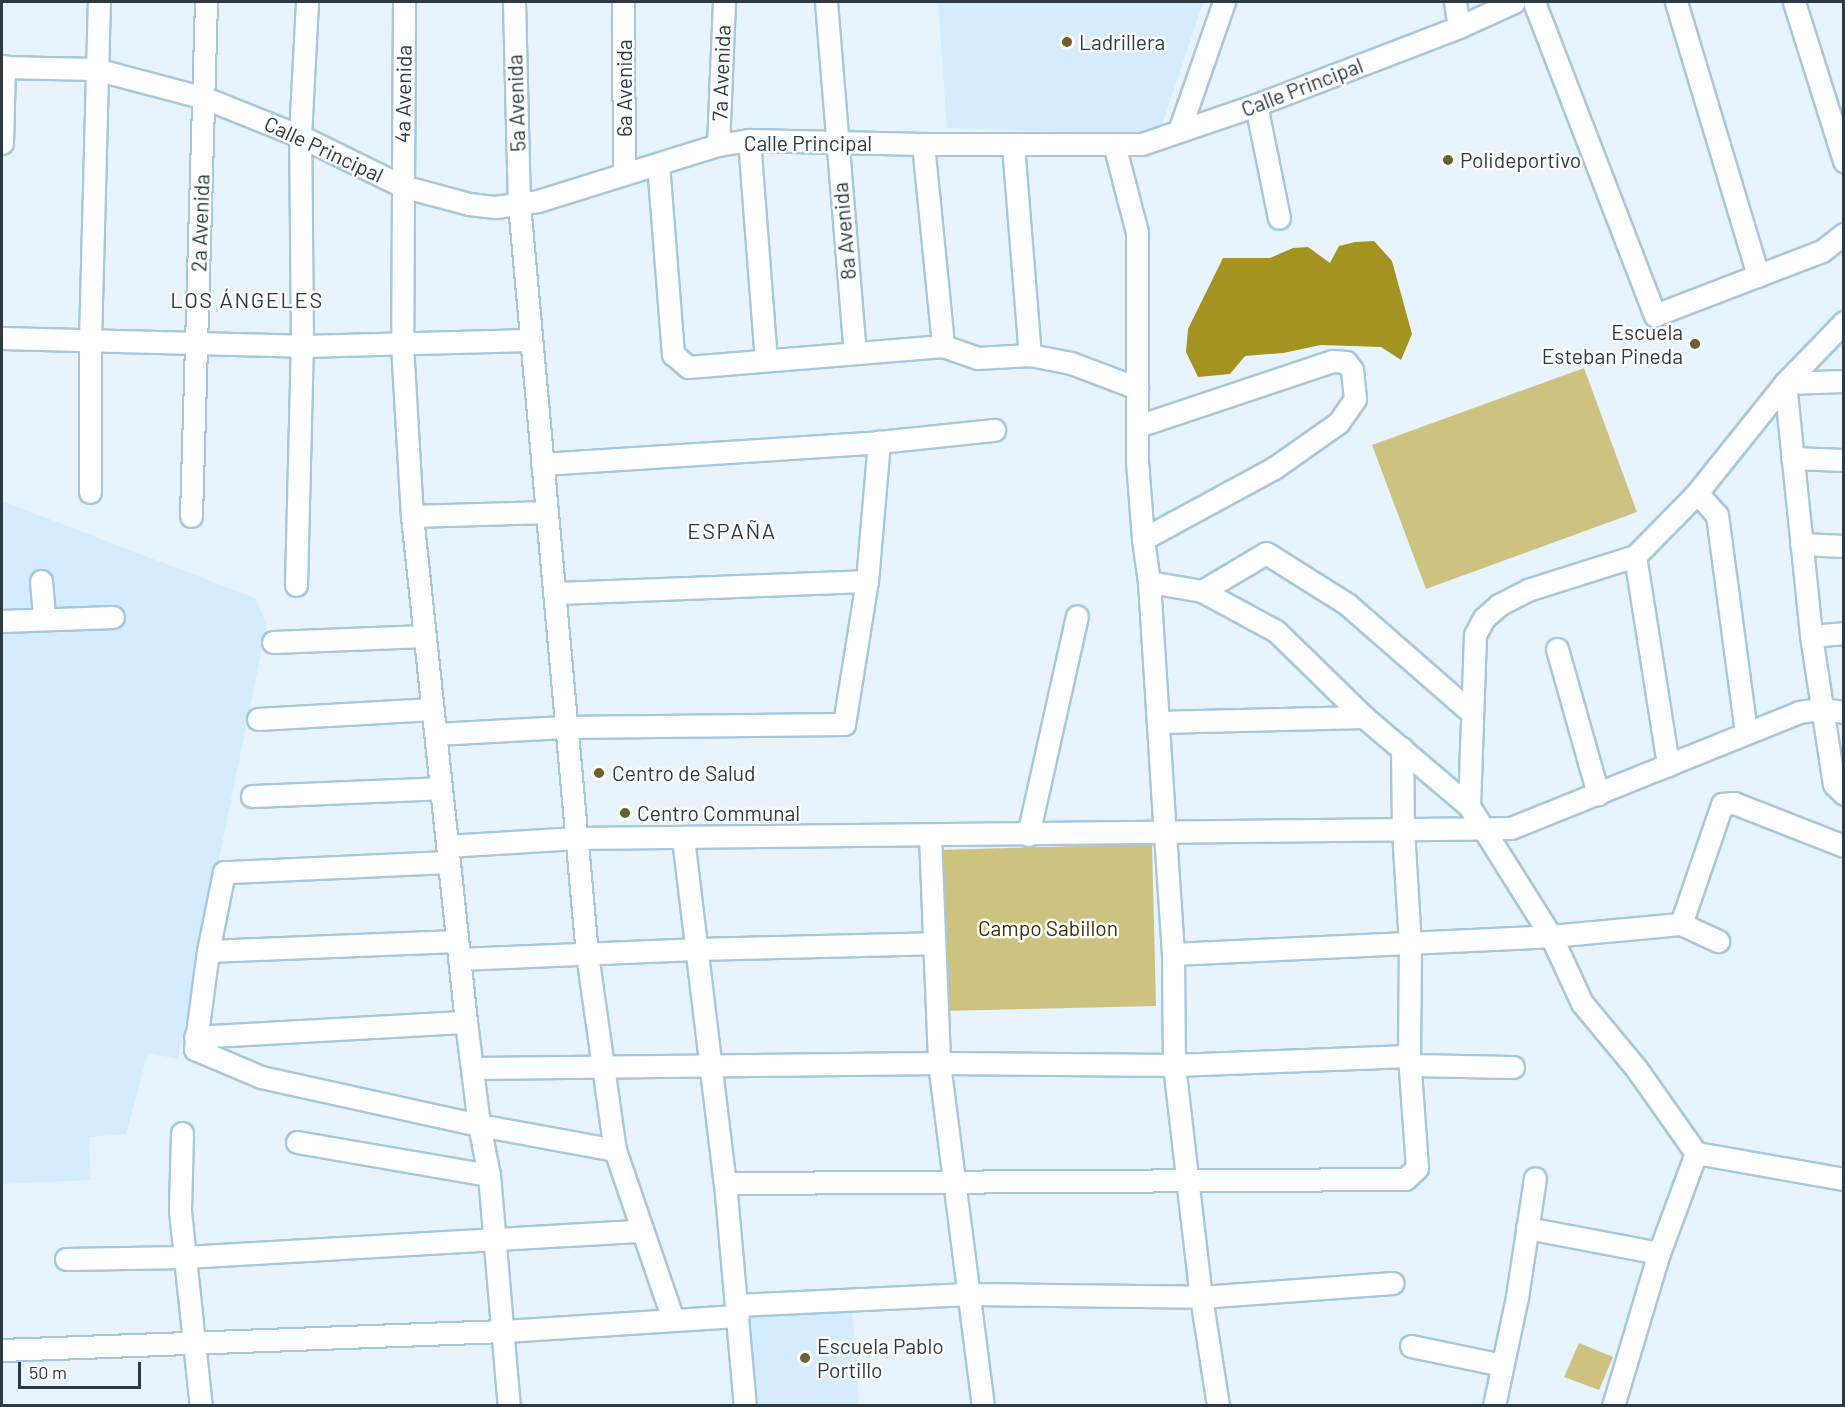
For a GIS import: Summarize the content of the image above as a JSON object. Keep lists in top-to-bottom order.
{
  "streets": {
    "street": [
      "7a Avenida",
      "Calle Principal",
      "6a Avenida",
      "4a Avenida",
      "5a Avenida",
      "2a Avenida",
      "8a Avenida"
    ]
  },
  "crossings": [
    ["7a Avenida", "Calle Principal"],
    ["Calle Principal", "6a Avenida"],
    ["Calle Principal", "4a Avenida"],
    ["Calle Principal", "5a Avenida"],
    ["Calle Principal", "2a Avenida"],
    ["Calle Principal", "8a Avenida"]
  ],
  "districts": ["LOS ÁNGELES", "ESPAÑA"],
  "parks": ["Campo Sabillon"],
  "places": [
    "Ladrillera",
    "Polideportivo",
    "Escuela Esteban Pineda",
    "Centro de Salud",
    "Centro Communal",
    "Escuela Pablo Portillo"
  ],
  "scale_bar": "50 m"
}
